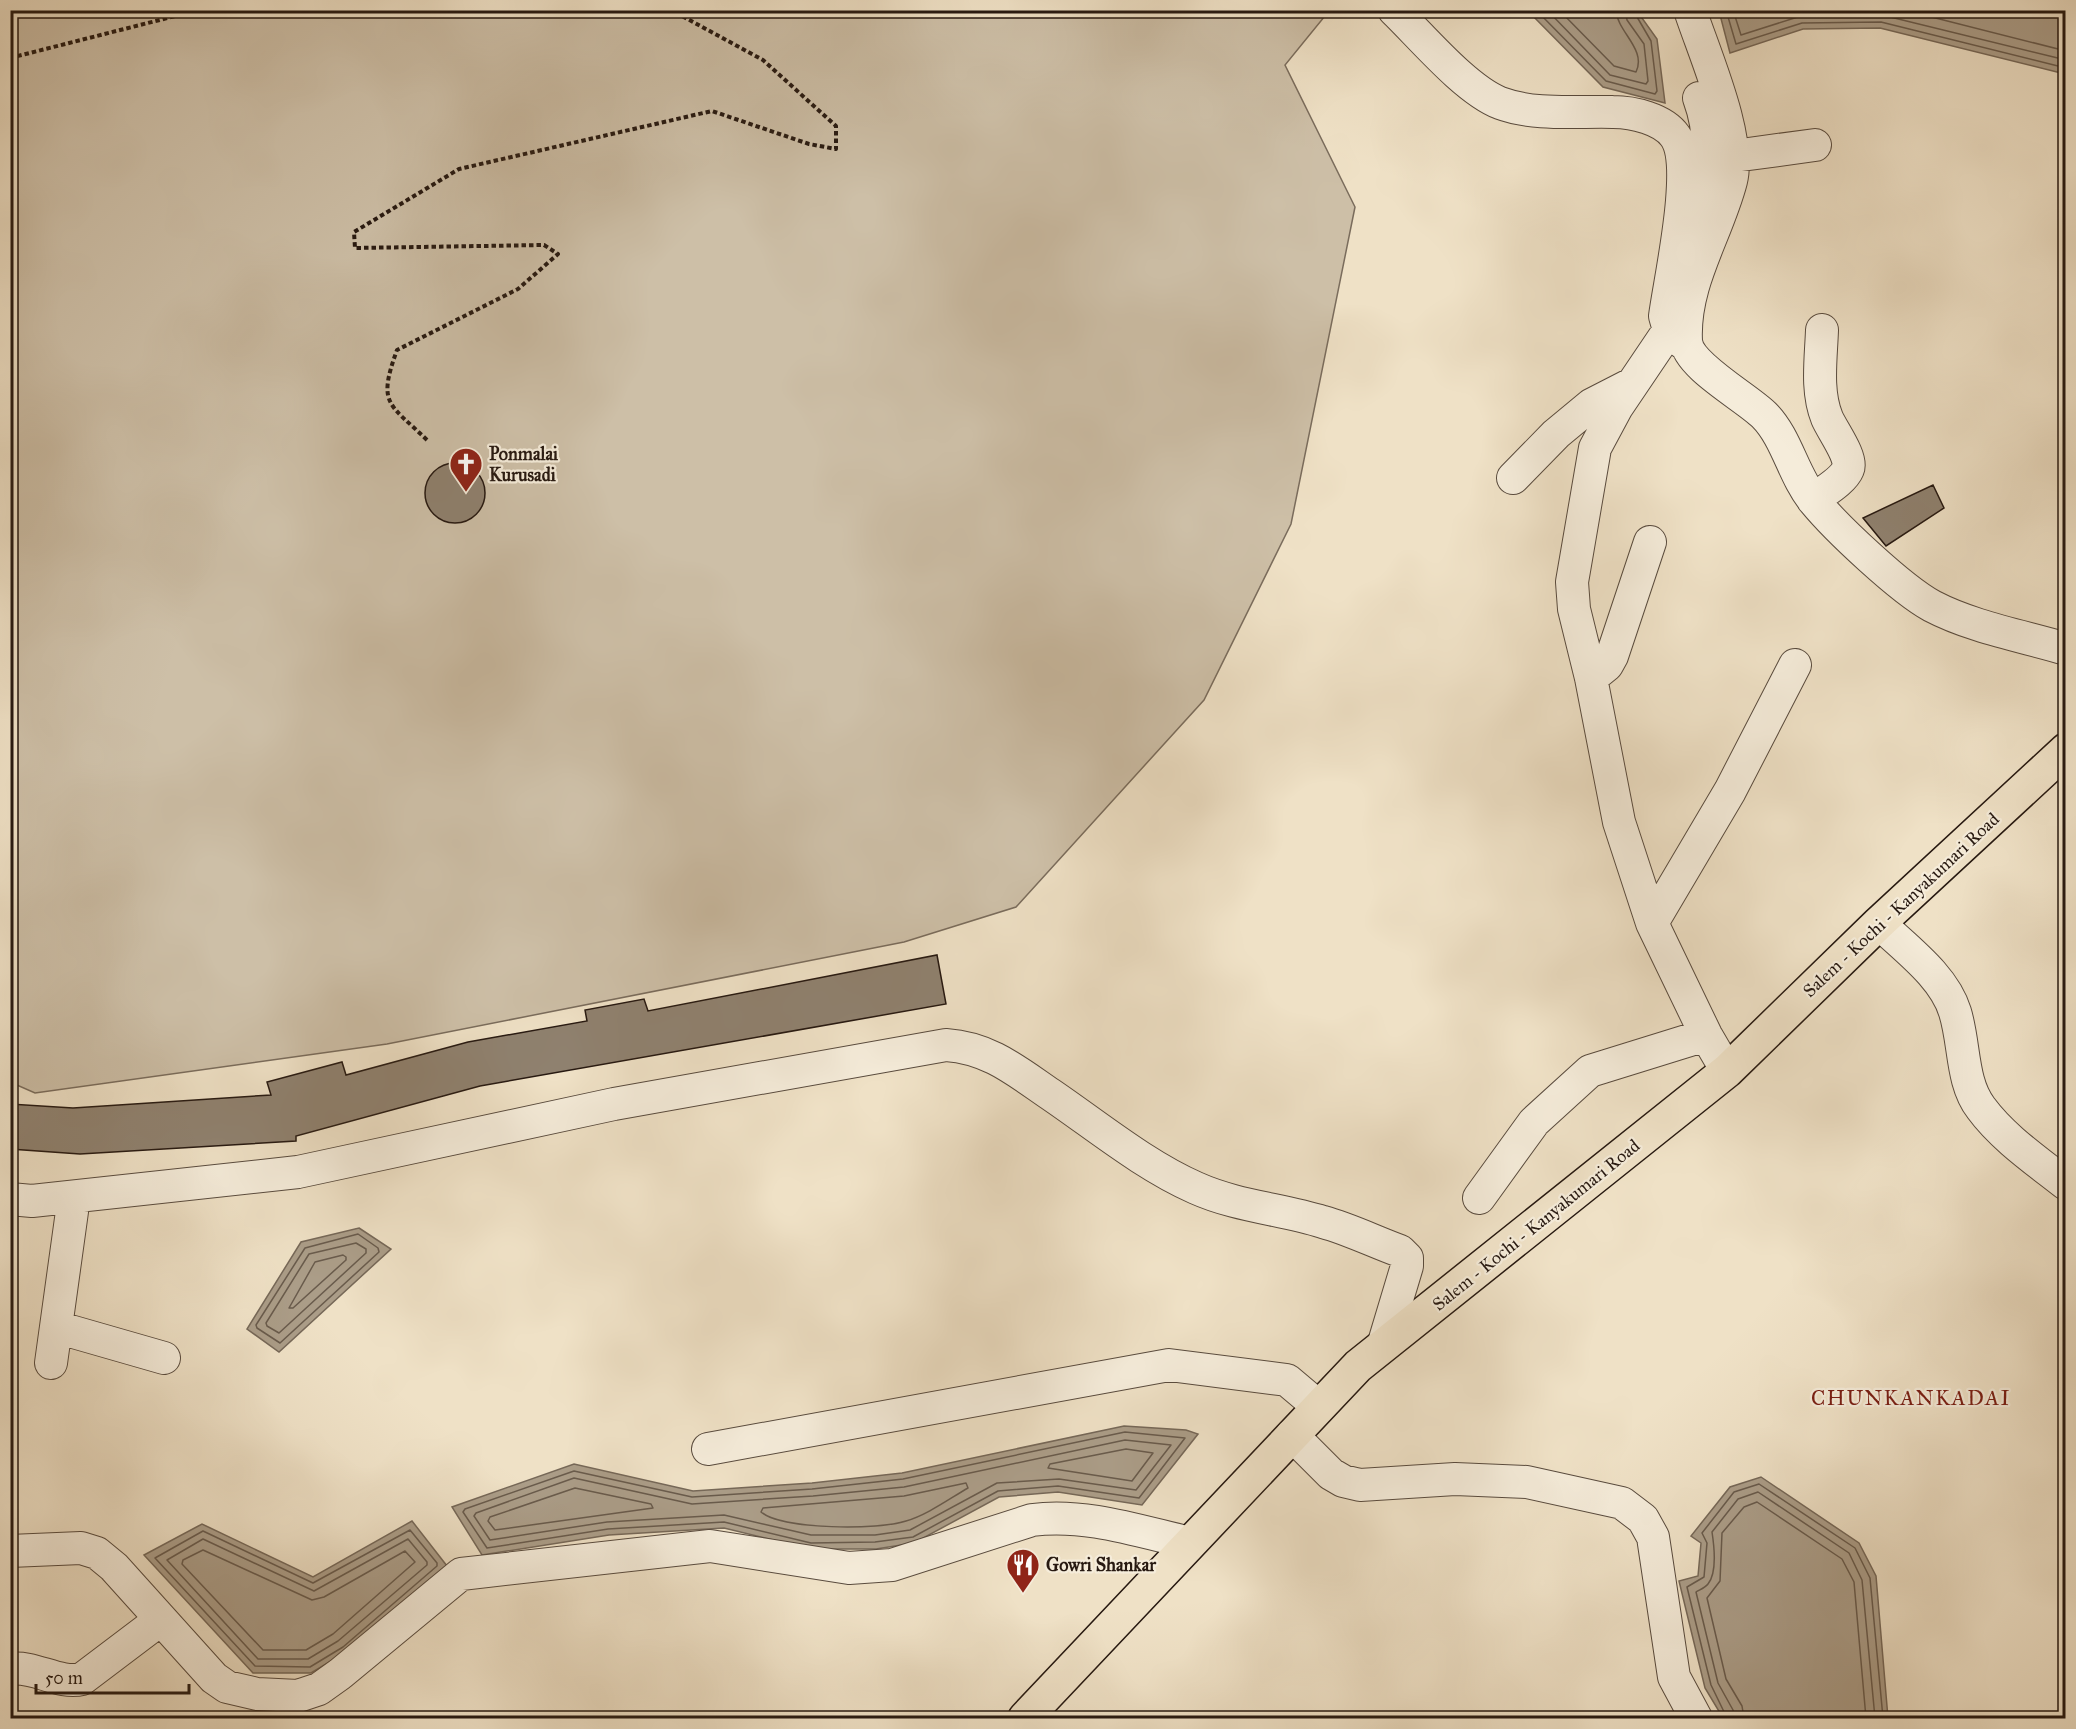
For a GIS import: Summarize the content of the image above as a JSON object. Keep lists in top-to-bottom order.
{
  "streets": {
    "highway": ["Salem - Kochi - Kanyakumari Road"]
  },
  "districts": ["CHUNKANKADAI"],
  "places": {
    "church": ["Ponmalai Kurusadi"],
    "restaurant": ["Gowri Shankar"]
  },
  "scale_bar": "50 m"
}
